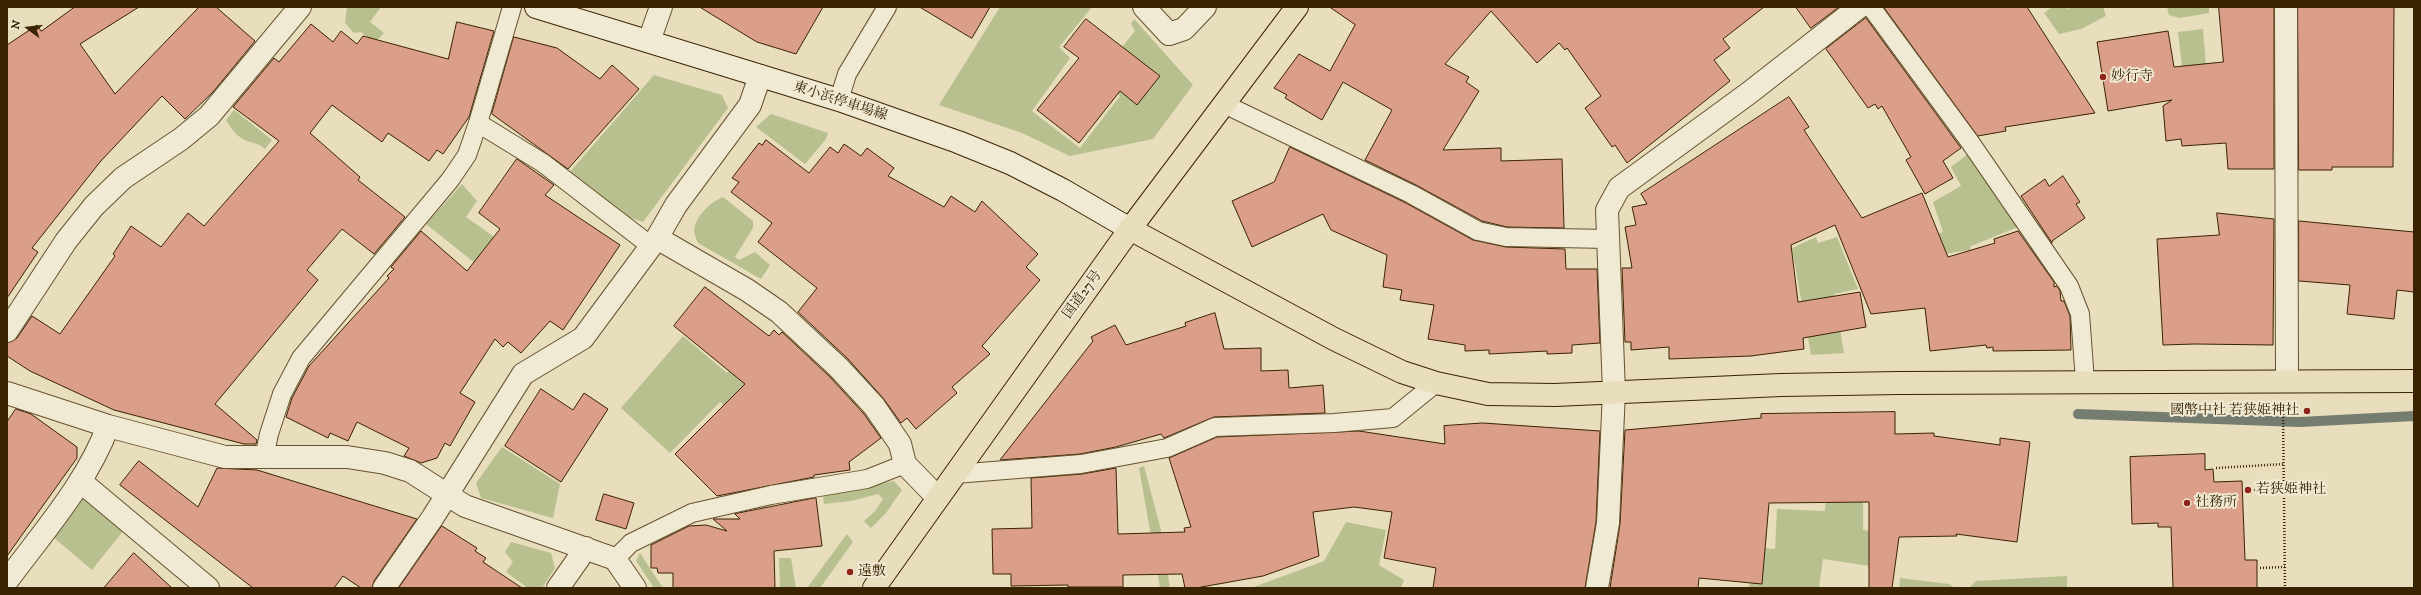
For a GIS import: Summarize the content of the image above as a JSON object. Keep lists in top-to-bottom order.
{
  "streets": {
    "main road": ["国道27号"],
    "street": ["東小浜停車場線"]
  },
  "crossings": [
    ["東小浜停車場線", "国道27号"]
  ],
  "places": [
    "妙行寺",
    "國幣中社 若狭姫神社",
    "若狭姫神社",
    "社務所",
    "遠敷"
  ],
  "north": "left"
}
